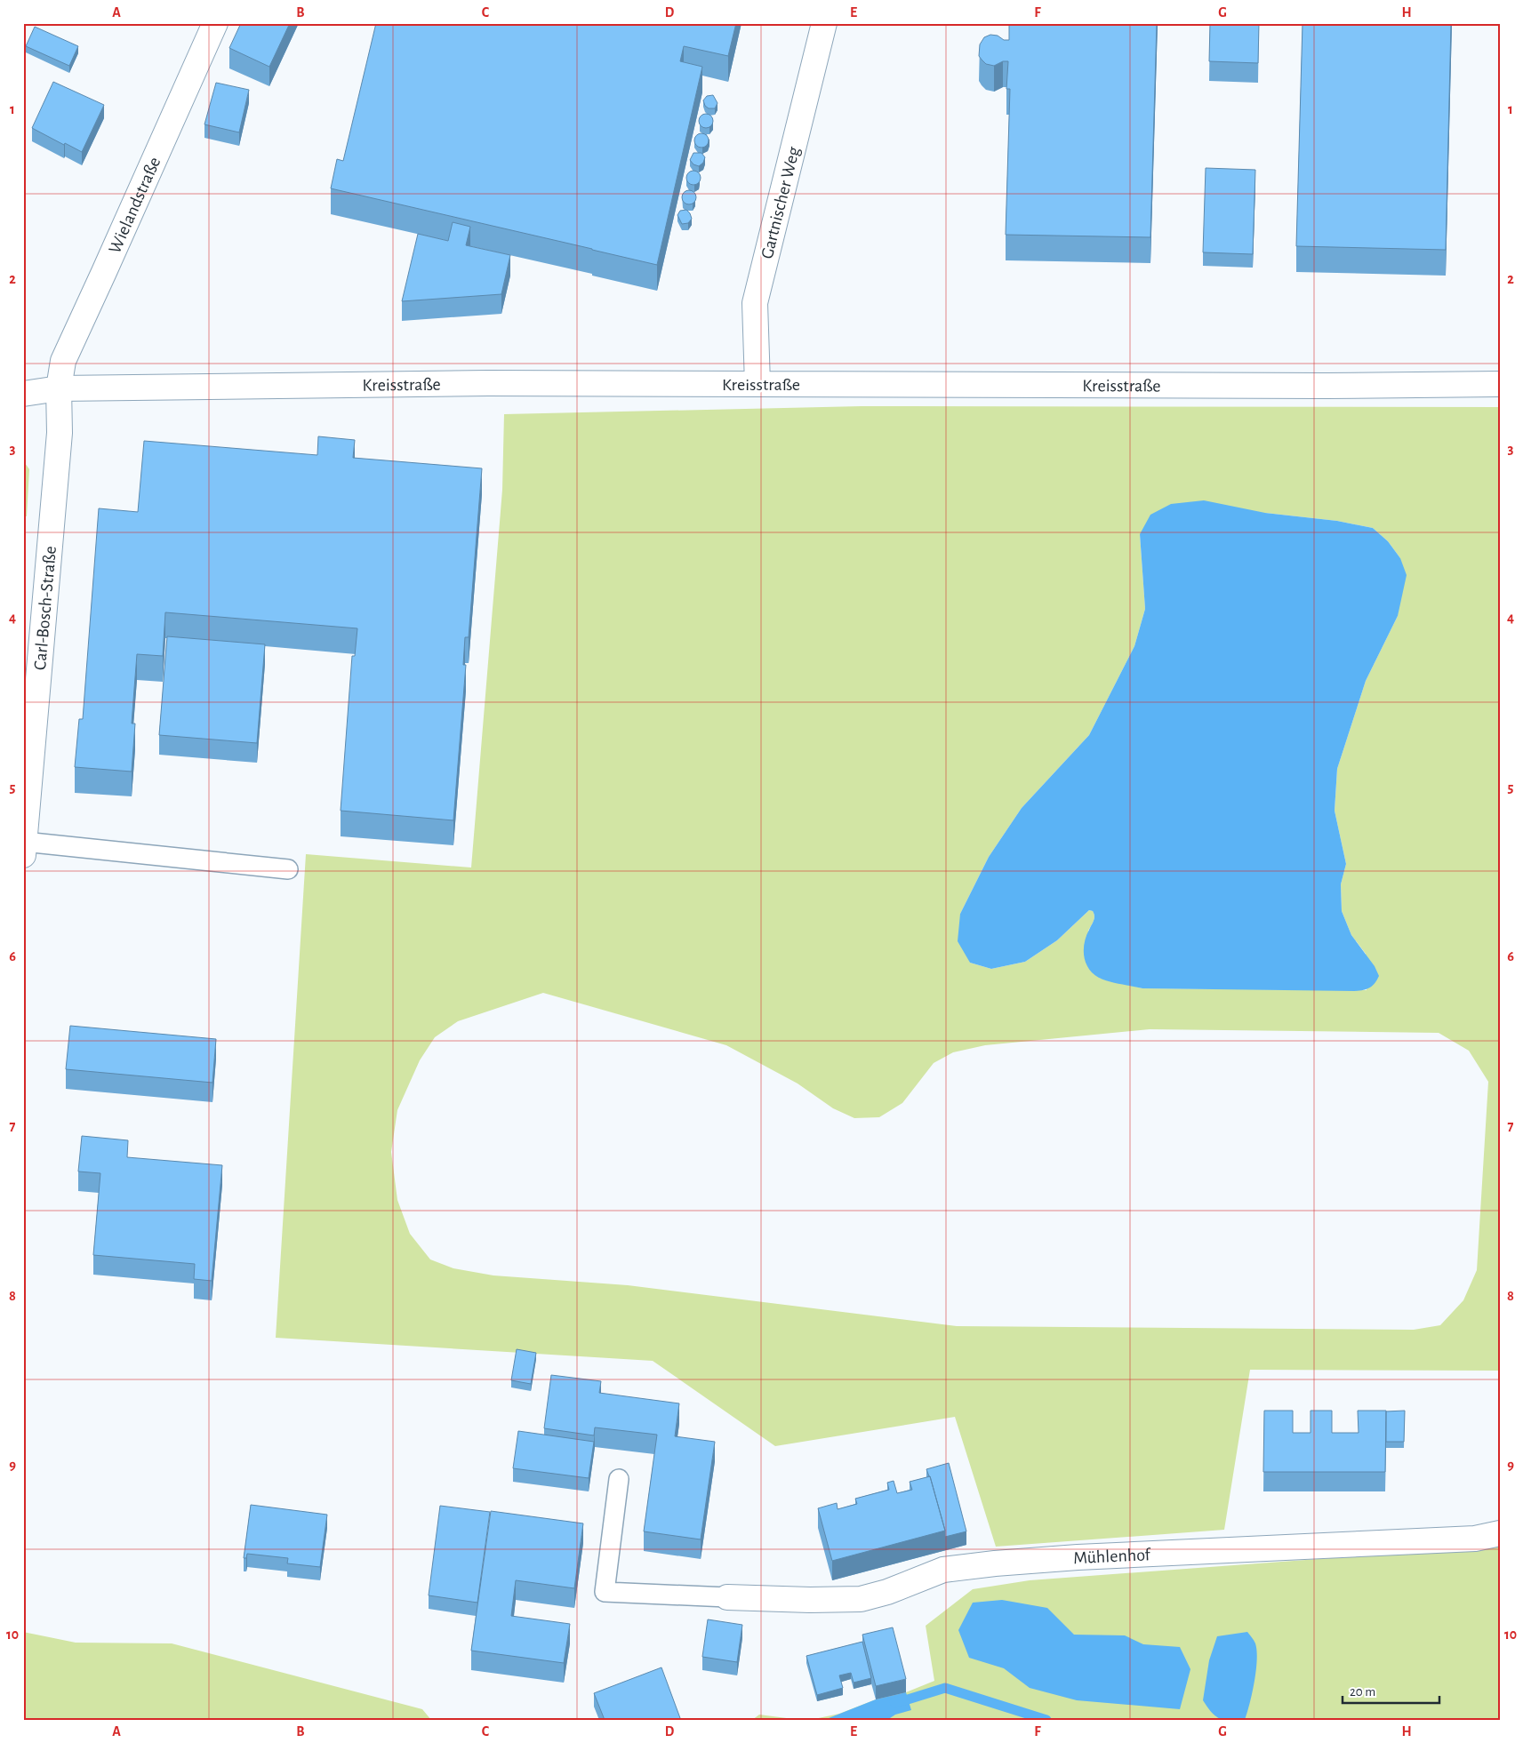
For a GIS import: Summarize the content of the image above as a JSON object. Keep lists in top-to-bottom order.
{
  "streets": {
    "street": [
      "Gartnischer Weg",
      "Wielandstraße",
      "Kreisstraße",
      "Carl-Bosch-Straße",
      "Mühlenhof"
    ]
  },
  "crossings": [
    ["Gartnischer Weg", "Kreisstraße"],
    ["Wielandstraße", "Kreisstraße"],
    ["Wielandstraße", "Carl-Bosch-Straße"],
    ["Kreisstraße", "Carl-Bosch-Straße"]
  ],
  "scale_bar": "20 m",
  "grid": {
    "columns": [
      "A",
      "B",
      "C",
      "D",
      "E",
      "F",
      "G",
      "H"
    ],
    "rows": [
      "1",
      "2",
      "3",
      "4",
      "5",
      "6",
      "7",
      "8",
      "9",
      "10"
    ]
  }
}
